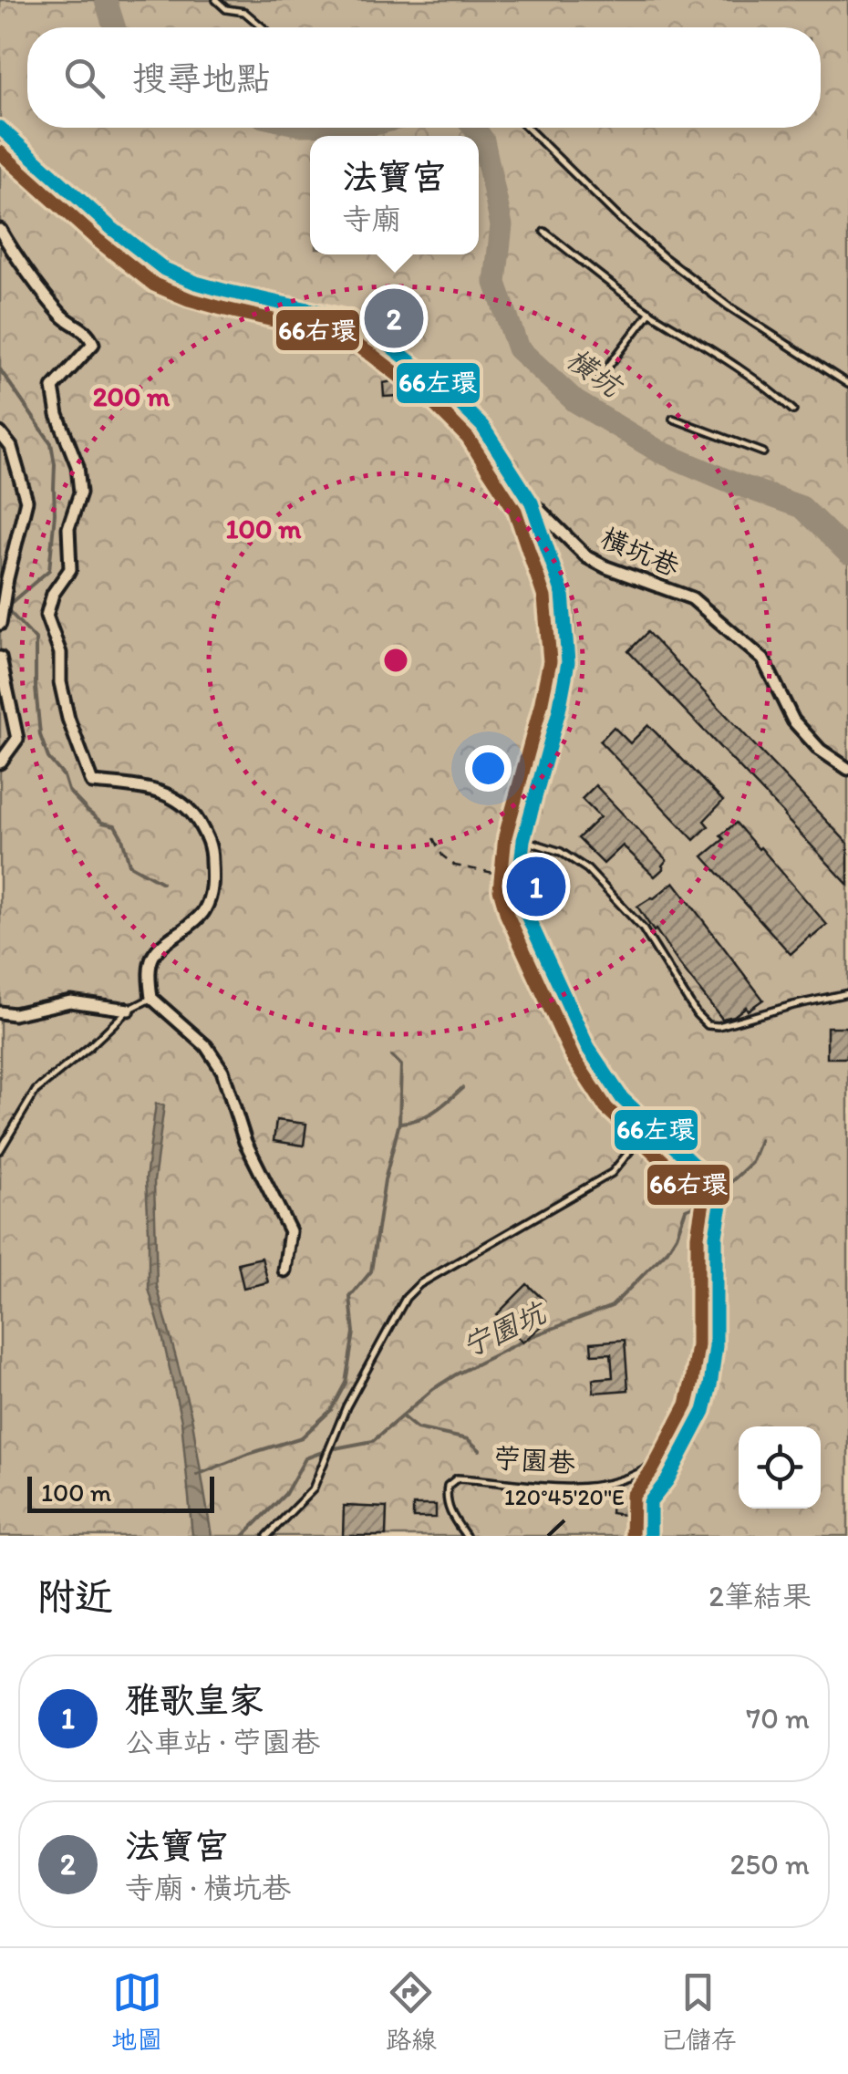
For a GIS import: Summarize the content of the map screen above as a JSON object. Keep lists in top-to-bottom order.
{
  "streets": {
    "street": ["橫坑巷", "苧園巷"]
  },
  "crossings": [
    ["橫坑巷", "苧園巷"]
  ],
  "water": ["橫坑", "宁園坑"],
  "lines": ["transit line 66左環", "transit line 66右環"],
  "scale_bar": "100 m",
  "page": {
    "search": "搜尋地點",
    "popup": ["法寶宮", "寺廟"],
    "pins": ["2", "1"],
    "scale": "100 m",
    "heading": ["附近", "2筆結果"],
    "list": [
      {
        "mark": "1",
        "name": "雅歌皇家",
        "note": "公車站 · 苧園巷",
        "value": "70 m"
      },
      {
        "mark": "2",
        "name": "法寶宮",
        "note": "寺廟 · 橫坑巷",
        "value": "250 m"
      }
    ],
    "nav": ["地圖", "路線", "已儲存"]
  },
  "coordinates": ["120°45'20\"E"],
  "rings": ["200 m", "100 m"]
}
